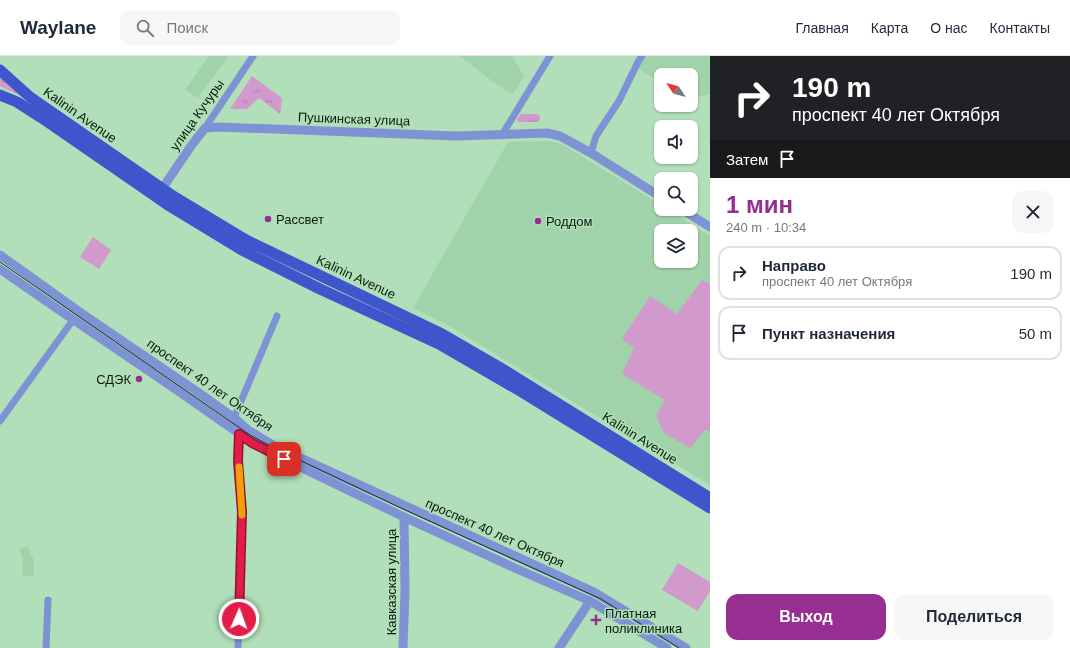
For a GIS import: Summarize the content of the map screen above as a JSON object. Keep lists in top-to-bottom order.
{
  "streets": {
    "main road": ["Kalinin Avenue"],
    "street": [
      "улица Кучуры",
      "Пушкинская улица",
      "проспект 40 лет Октября",
      "Кавказская улица"
    ]
  },
  "crossings": [
    ["Kalinin Avenue", "улица Кучуры"],
    ["улица Кучуры", "Пушкинская улица"],
    ["проспект 40 лет Октября", "Кавказская улица"]
  ],
  "places": {
    "other": ["Рассвет", "Роддом", "СДЭК"],
    "health": ["Платная поликлиника"]
  },
  "north": "top left",
  "page": {
    "header": "Waylane",
    "search": "Поиск",
    "nav": [
      "Главная",
      "Карта",
      "О нас",
      "Контакты"
    ],
    "turn": ["190 m", "проспект 40 лет Октября"],
    "then": "Затем",
    "heading": ["1 мин", "240 m · 10:34"],
    "list": [
      {
        "name": "Направо",
        "note": "проспект 40 лет Октября",
        "value": "190 m"
      },
      {
        "name": "Пункт назначения",
        "value": "50 m"
      }
    ],
    "buttons": ["Выход", "Поделиться"]
  }
}
